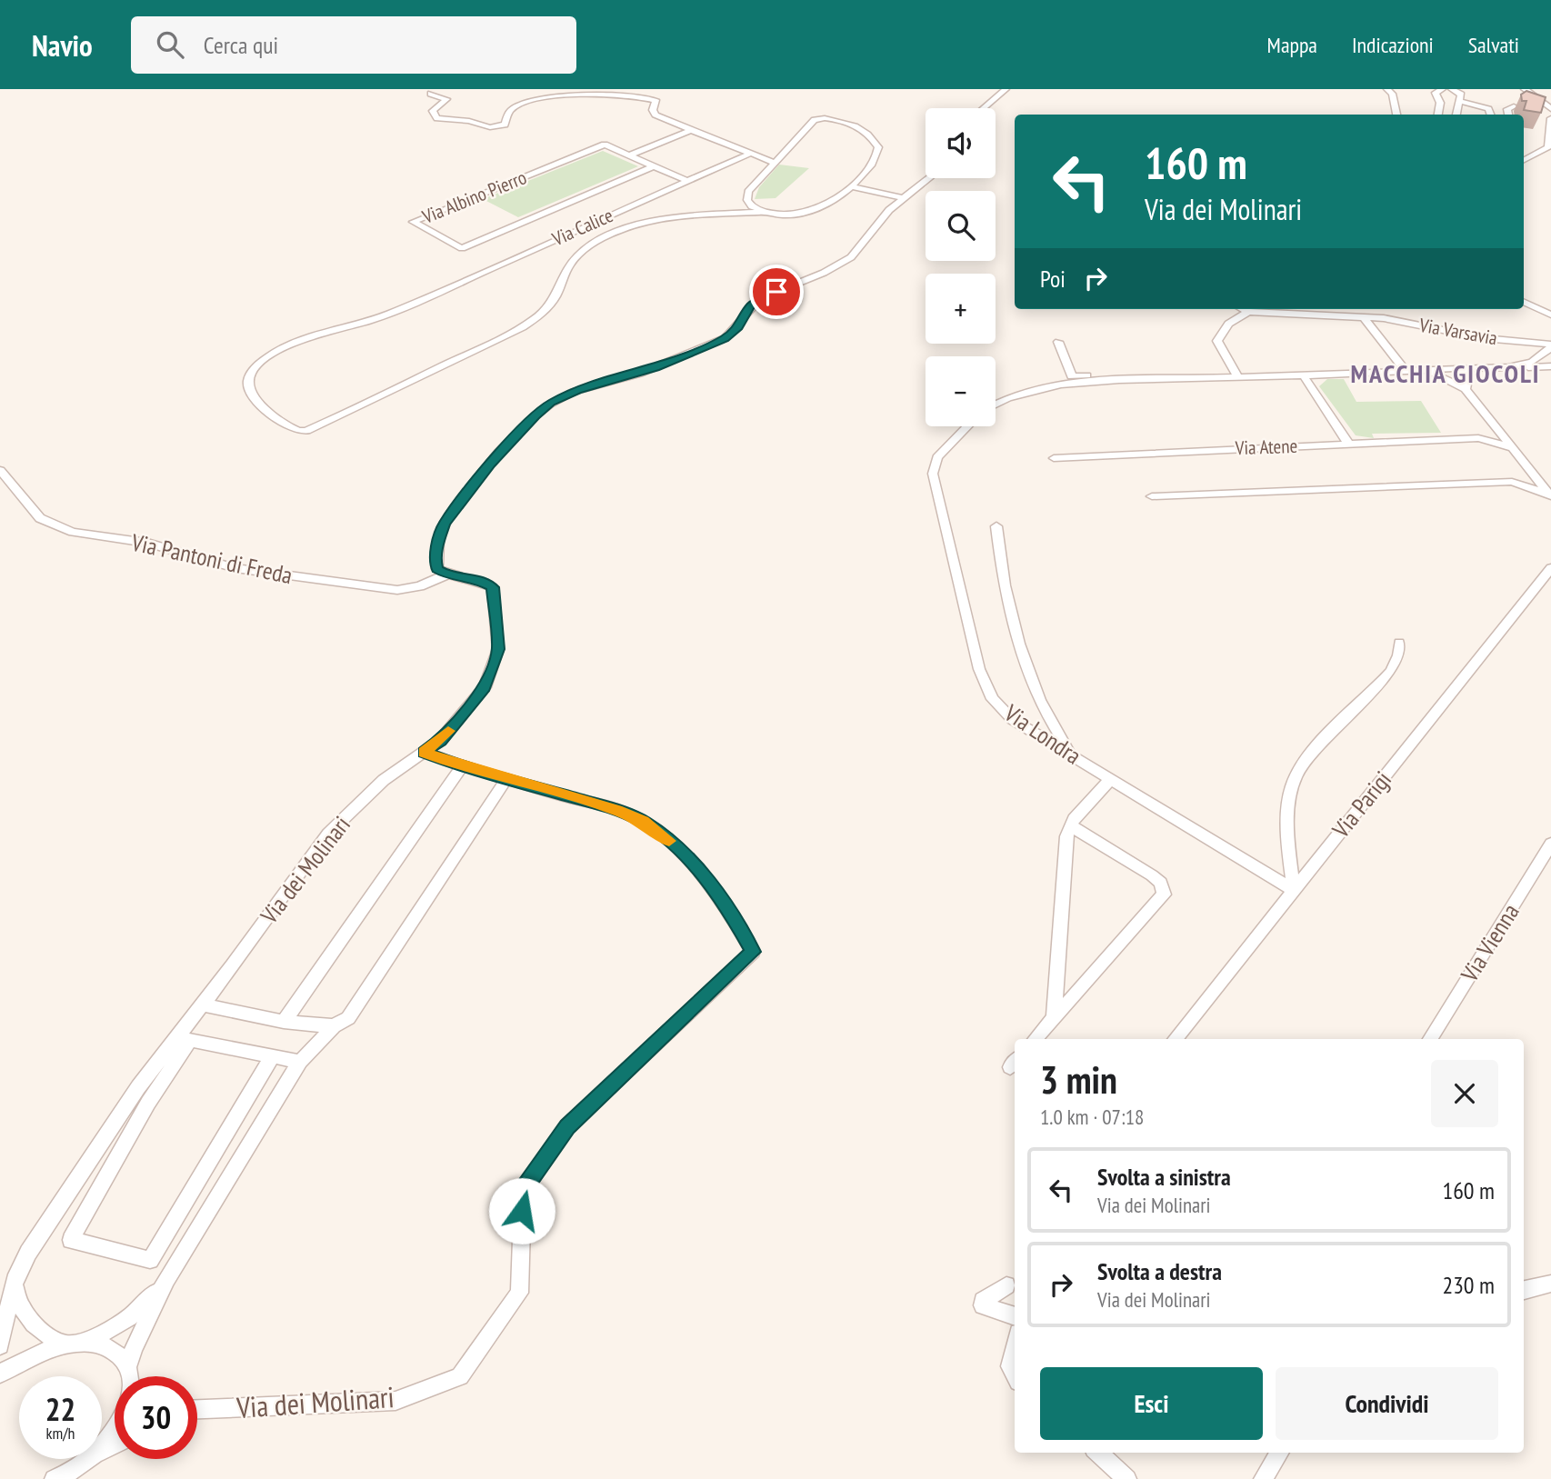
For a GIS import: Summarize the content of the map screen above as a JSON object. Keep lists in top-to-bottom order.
{
  "streets": {
    "street": [
      "Via Albino Pierro",
      "Via Calice",
      "Via Varsavia",
      "Via Atene",
      "Via Pantoni di Freda",
      "Via Londra",
      "Via Parigi",
      "Via dei Molinari",
      "Via Vienna"
    ]
  },
  "crossings": [
    ["Via Pantoni di Freda", "Via dei Molinari"],
    ["Via Londra", "Via Parigi"]
  ],
  "districts": ["MACCHIA GIOCOLI"],
  "page": {
    "header": "Navio",
    "search": "Cerca qui",
    "nav": ["Mappa", "Indicazioni", "Salvati"],
    "map_buttons": ["+", "−"],
    "turn": ["160 m", "Via dei Molinari"],
    "then": "Poi",
    "heading": ["3 min", "1.0 km · 07:18"],
    "list": [
      {
        "name": "Svolta a sinistra",
        "note": "Via dei Molinari",
        "value": "160 m"
      },
      {
        "name": "Svolta a destra",
        "note": "Via dei Molinari",
        "value": "230 m"
      }
    ],
    "buttons": ["Esci", "Condividi"],
    "speed": "22 km/h",
    "limit": "30"
  }
}
